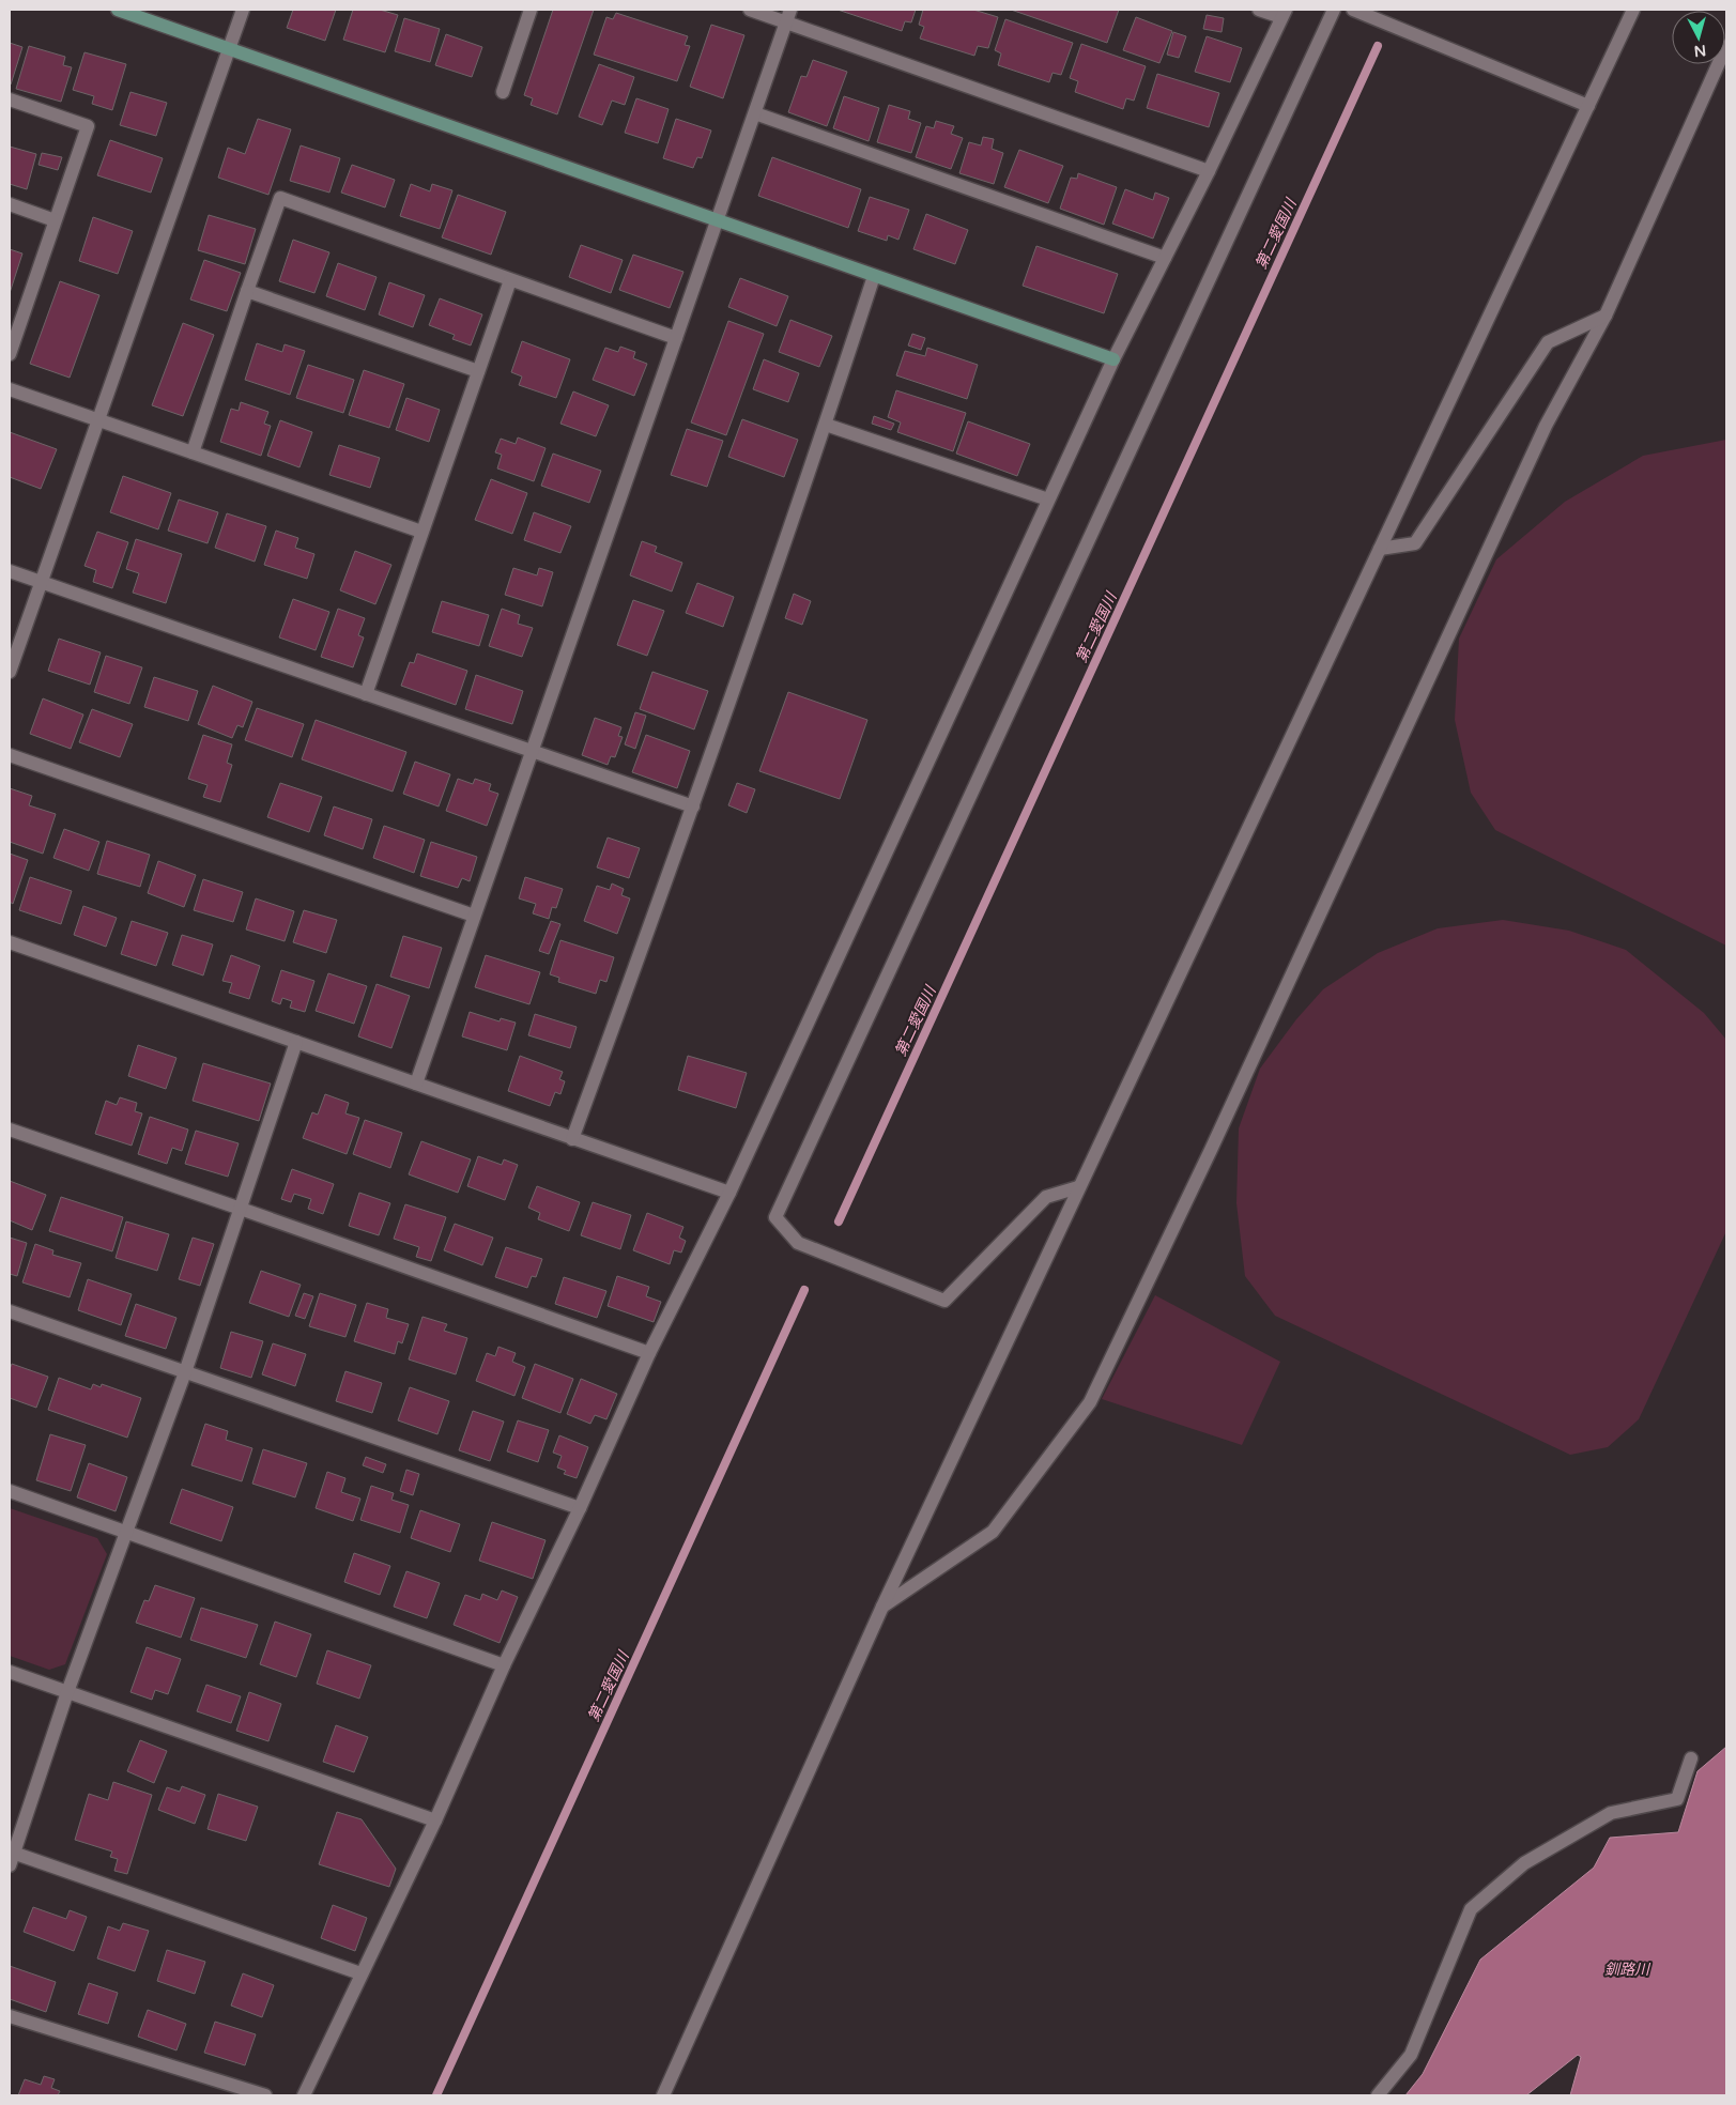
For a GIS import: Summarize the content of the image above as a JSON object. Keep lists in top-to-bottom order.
{
  "water": ["第二愛国川", "釧路川"],
  "north": "bottom"
}
